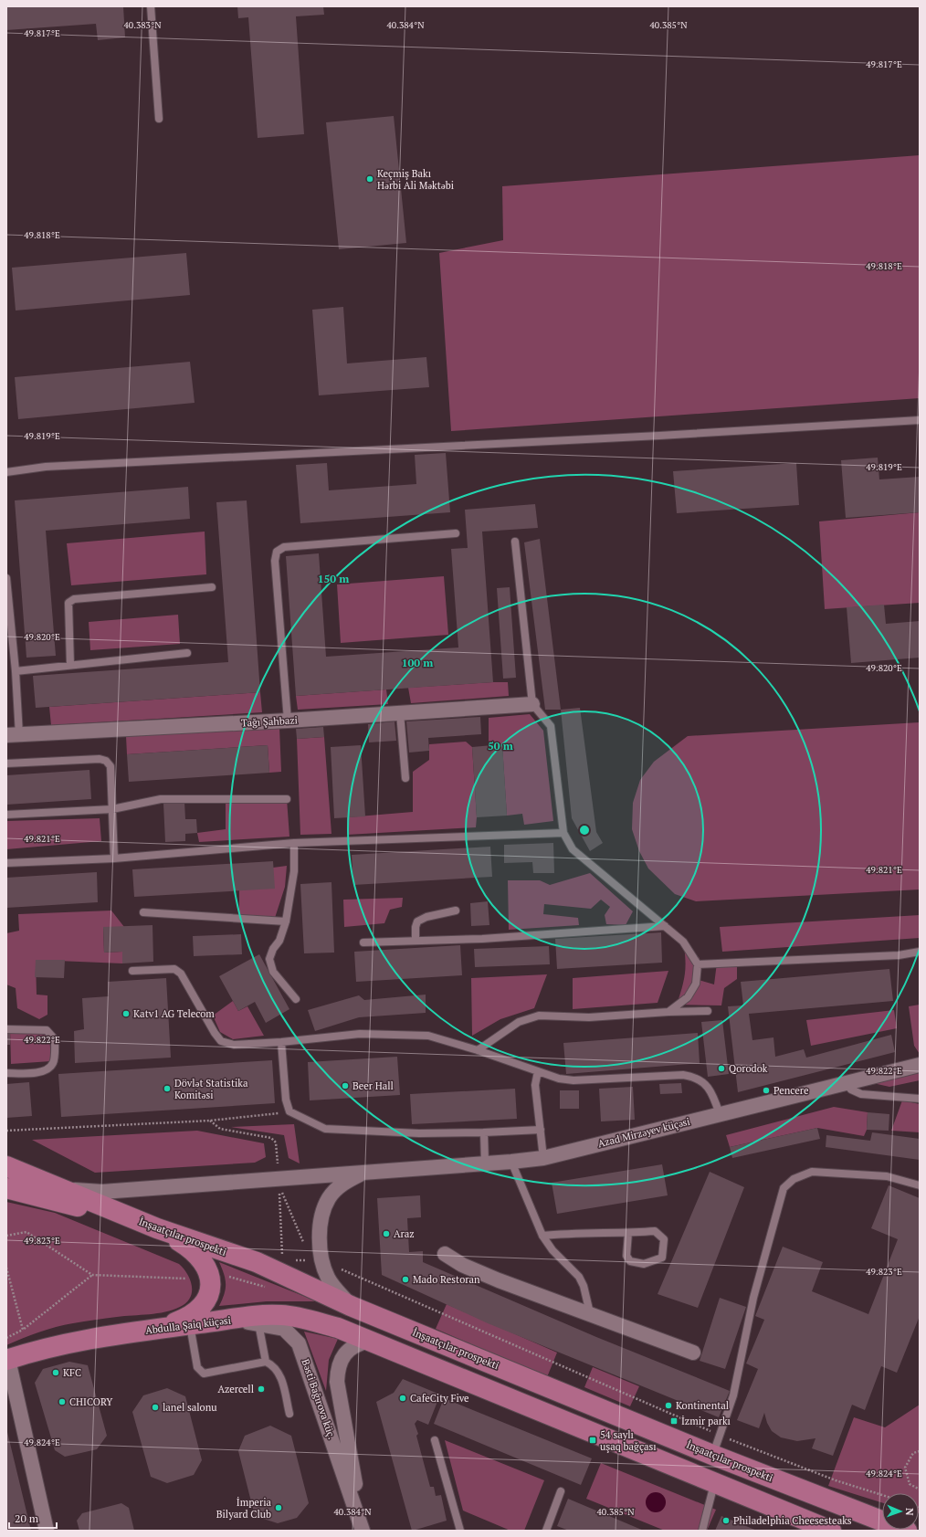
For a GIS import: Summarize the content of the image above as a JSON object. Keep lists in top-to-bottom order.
{
  "streets": {
    "main road": ["İnşaatçılar prospekti", "Abdulla Şaiq küçəsi"],
    "street": ["Tağı Şahbazi", "Azad Mirzəyev küçəsi", "Bəsti Bağırova küç."]
  },
  "crossings": [
    ["Azad Mirzəyev küçəsi", "İnşaatçılar prospekti"],
    ["Abdulla Şaiq küçəsi", "Bəsti Bağırova küç."]
  ],
  "places": {
    "other": [
      "Keçmiş Bakı Hərbi Ali Məktəbi",
      "Katv1 AG Telecom",
      "Qorodok",
      "Beer Hall",
      "Dövlət Statistika Komitəsi",
      "Pencere",
      "Araz",
      "Mado Restoran",
      "KFC",
      "Azercell",
      "CafeCity Five",
      "CHICORY",
      "Kontinental",
      "lanel salonu",
      "İmperia Bilyard Club",
      "Philadelphia Cheesesteaks"
    ],
    "transit": ["İzmir parkı", "54 saylı uşaq bağçası"]
  },
  "scale_bar": "20 m",
  "north": "right",
  "coordinates": [
    "40.383°N",
    "40.384°N",
    "40.385°N",
    "49.817°E",
    "49.818°E",
    "49.819°E",
    "49.820°E",
    "49.821°E",
    "49.822°E",
    "49.823°E",
    "49.824°E"
  ],
  "rings": ["150 m", "100 m", "50 m"]
}
